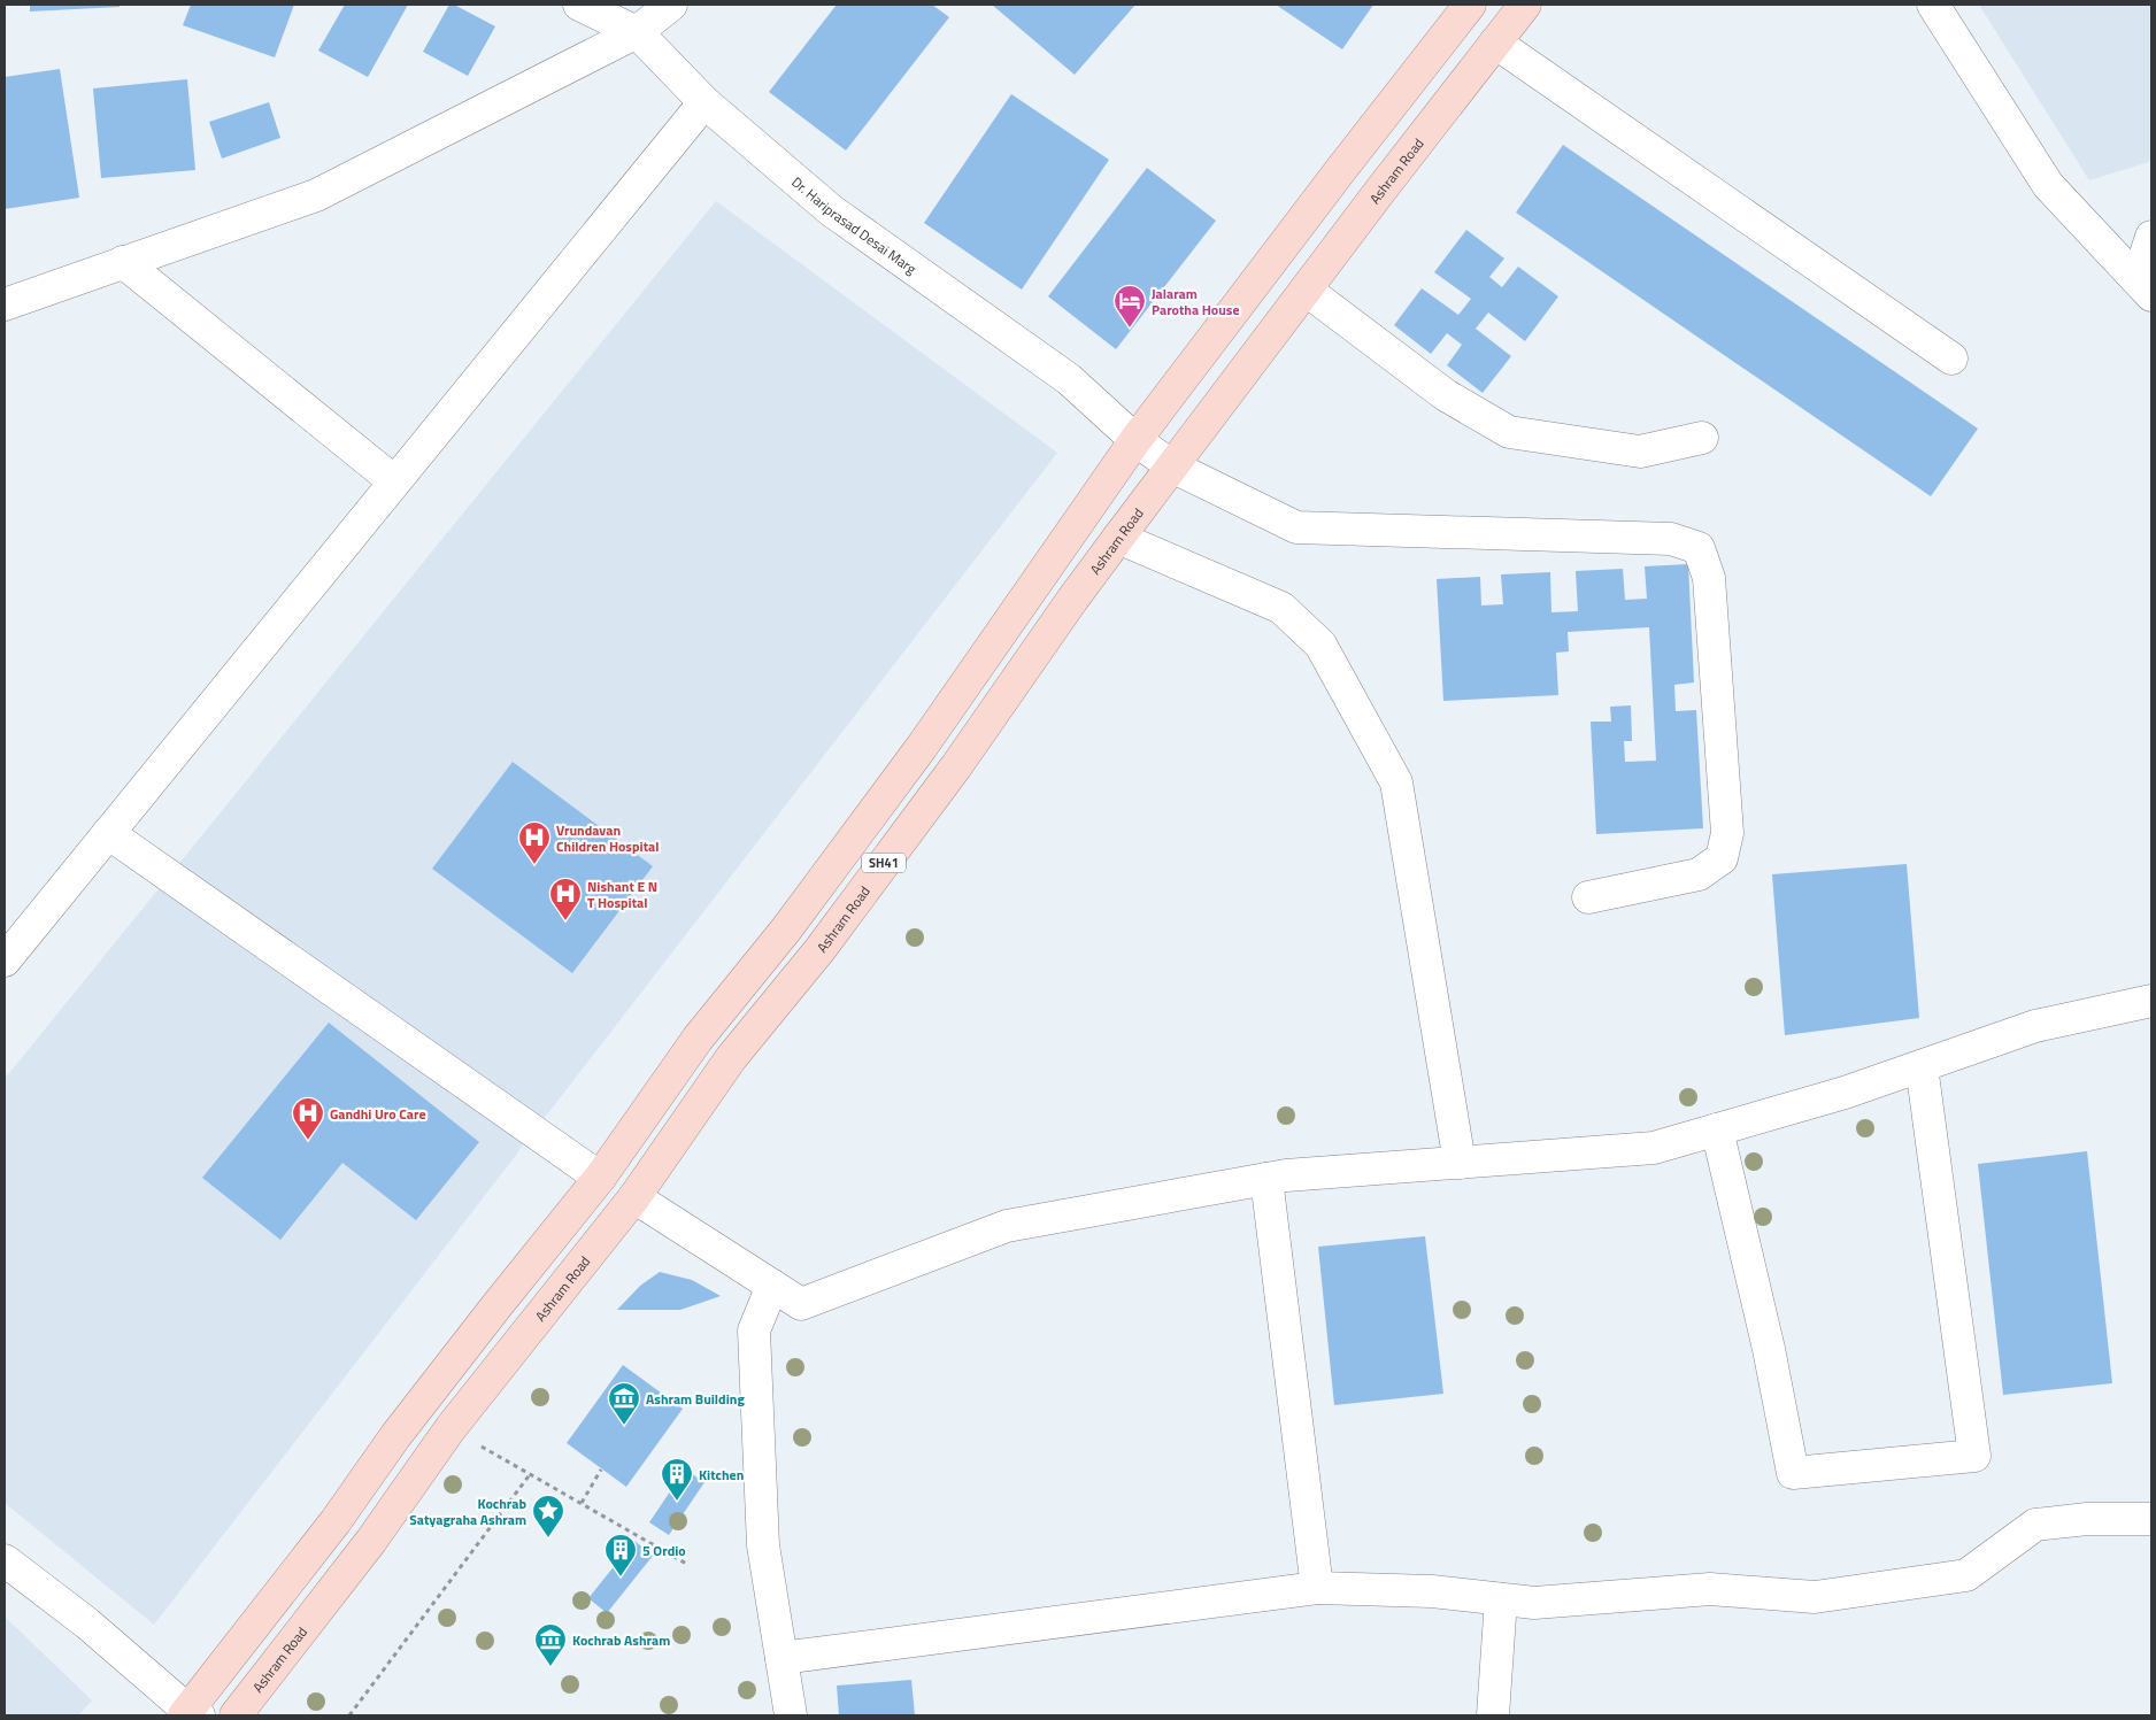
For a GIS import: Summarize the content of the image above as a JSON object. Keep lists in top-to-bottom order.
{
  "streets": {
    "main road": ["Ashram Road", "SH41"],
    "street": ["Dr. Hariprasad Desai Marg"]
  },
  "crossings": [
    ["Ashram Road", "Dr. Hariprasad Desai Marg"]
  ],
  "places": {
    "hotel": ["Jalaram Parotha House"],
    "hospital": ["Vrundavan Children Hospital", "Nishant E N T Hospital", "Gandhi Uro Care"],
    "museum": ["Ashram Building", "Kochrab Ashram"],
    "building": ["Kitchen", "5 Ordio"],
    "place": ["Kochrab Satyagraha Ashram"]
  }
}
